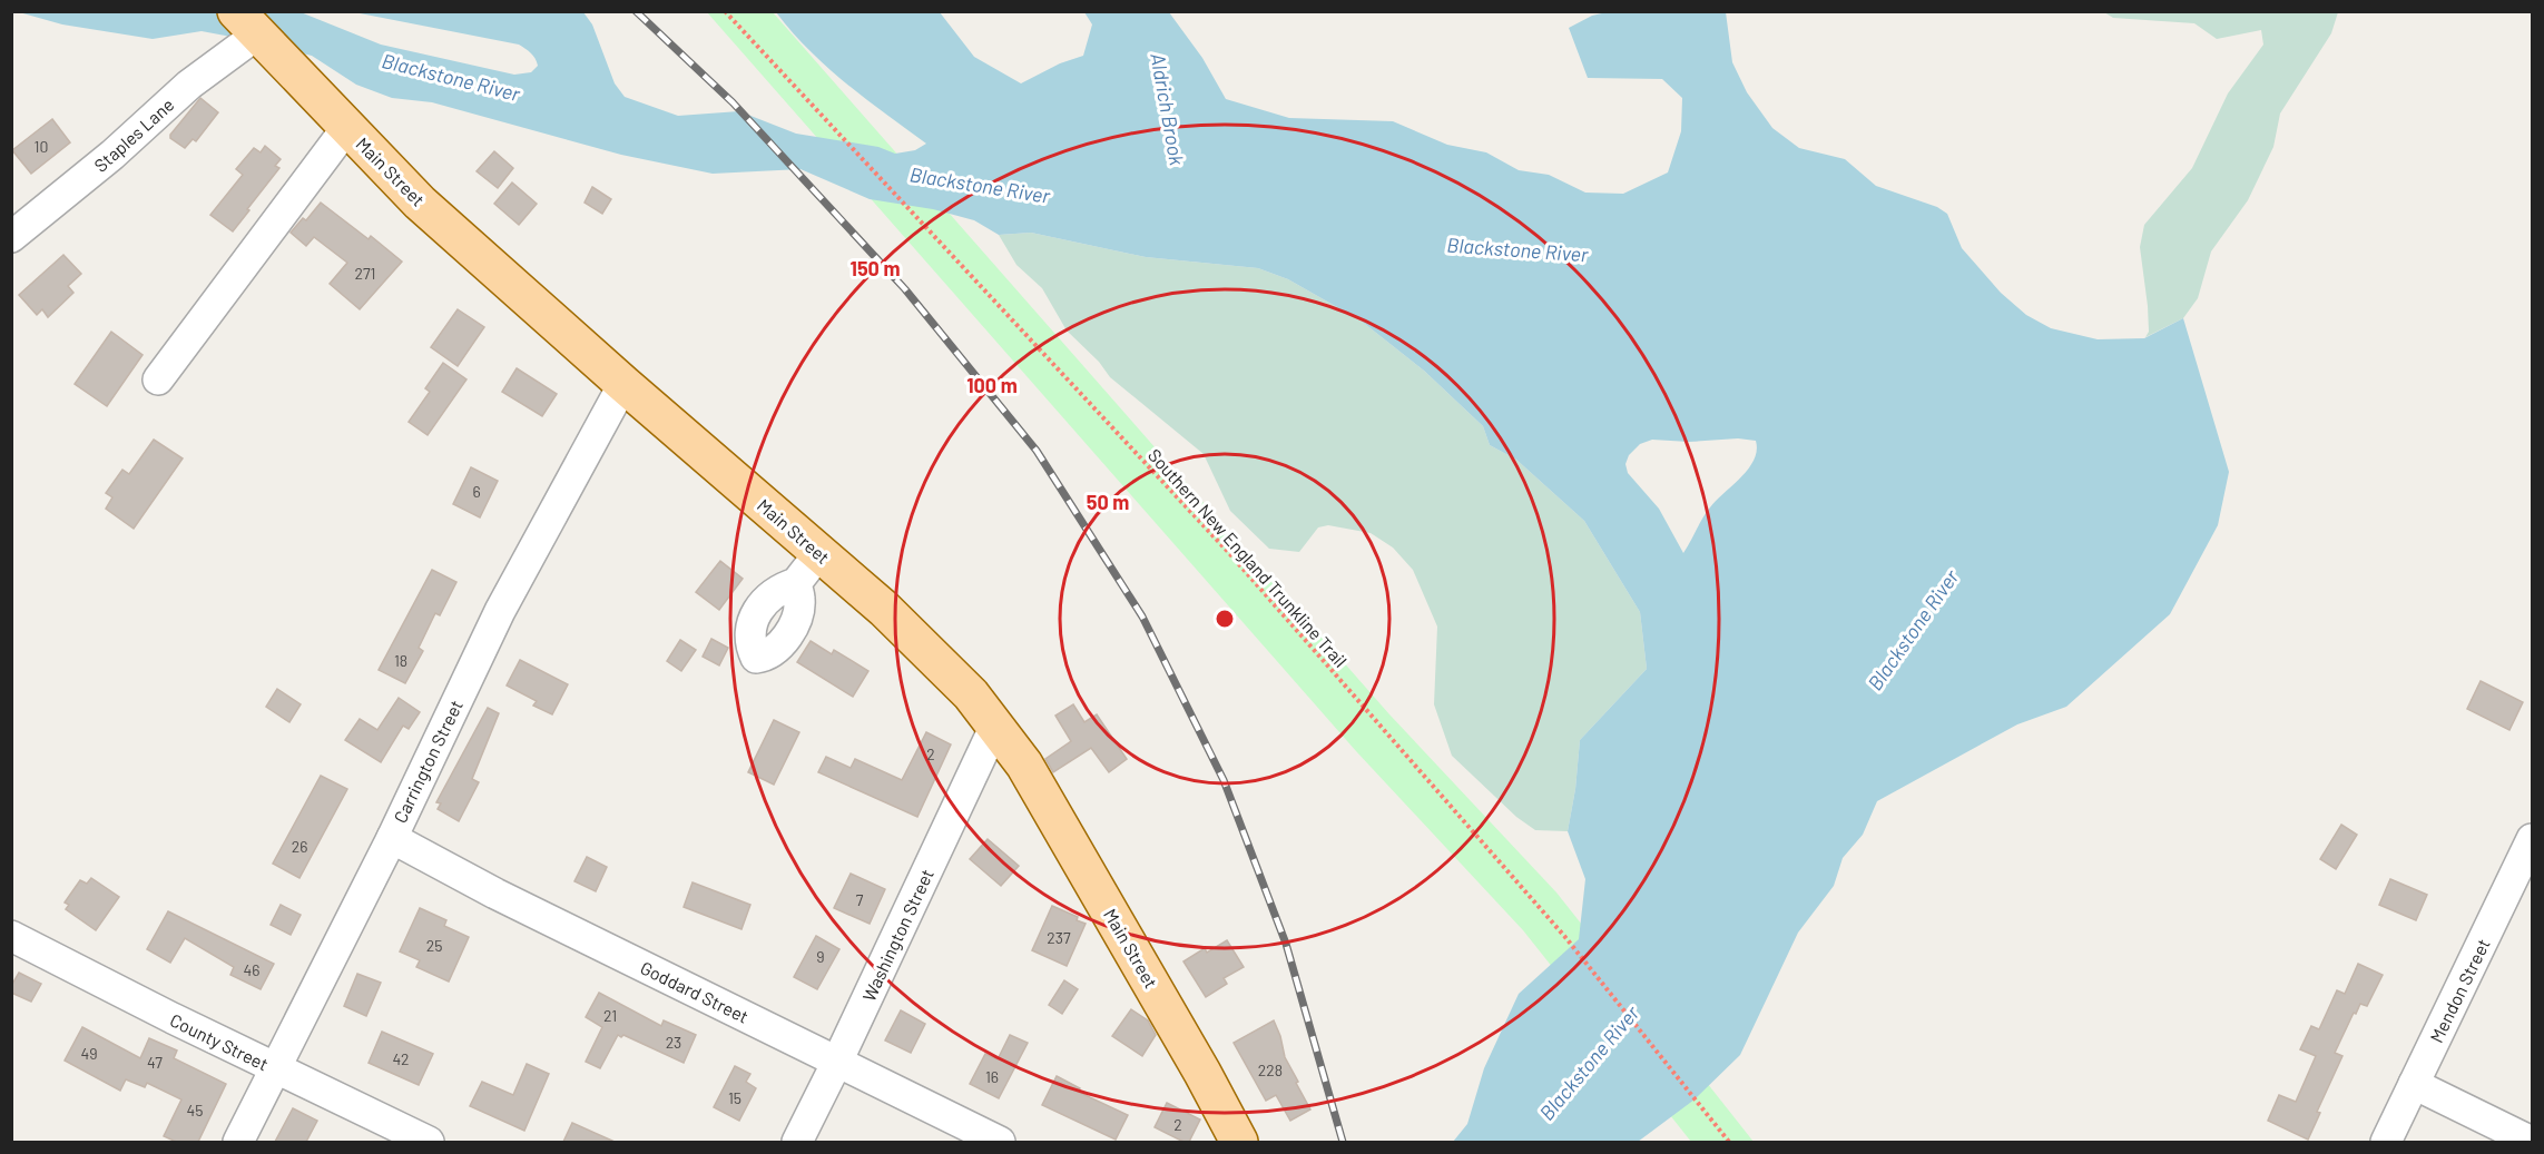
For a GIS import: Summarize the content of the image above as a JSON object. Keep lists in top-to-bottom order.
{
  "streets": {
    "main road": ["Main Street"],
    "street": [
      "Staples Lane",
      "Carrington Street",
      "Washington Street",
      "Mendon Street",
      "Goddard Street",
      "County Street"
    ],
    "path": ["Southern New England Trunkline Trail"]
  },
  "crossings": [
    ["Staples Lane", "Main Street"],
    ["Main Street", "Carrington Street"],
    ["Main Street", "Washington Street"],
    ["Carrington Street", "Goddard Street"],
    ["Carrington Street", "County Street"],
    ["Washington Street", "Goddard Street"]
  ],
  "water": ["Blackstone River", "Aldrich Brook"],
  "house_numbers": [
    "10",
    "271",
    "6",
    "18",
    "2",
    "26",
    "7",
    "237",
    "25",
    "9",
    "46",
    "21",
    "23",
    "49",
    "42",
    "47",
    "228",
    "16",
    "15",
    "45",
    "2"
  ],
  "rings": ["150 m", "100 m", "50 m"]
}
